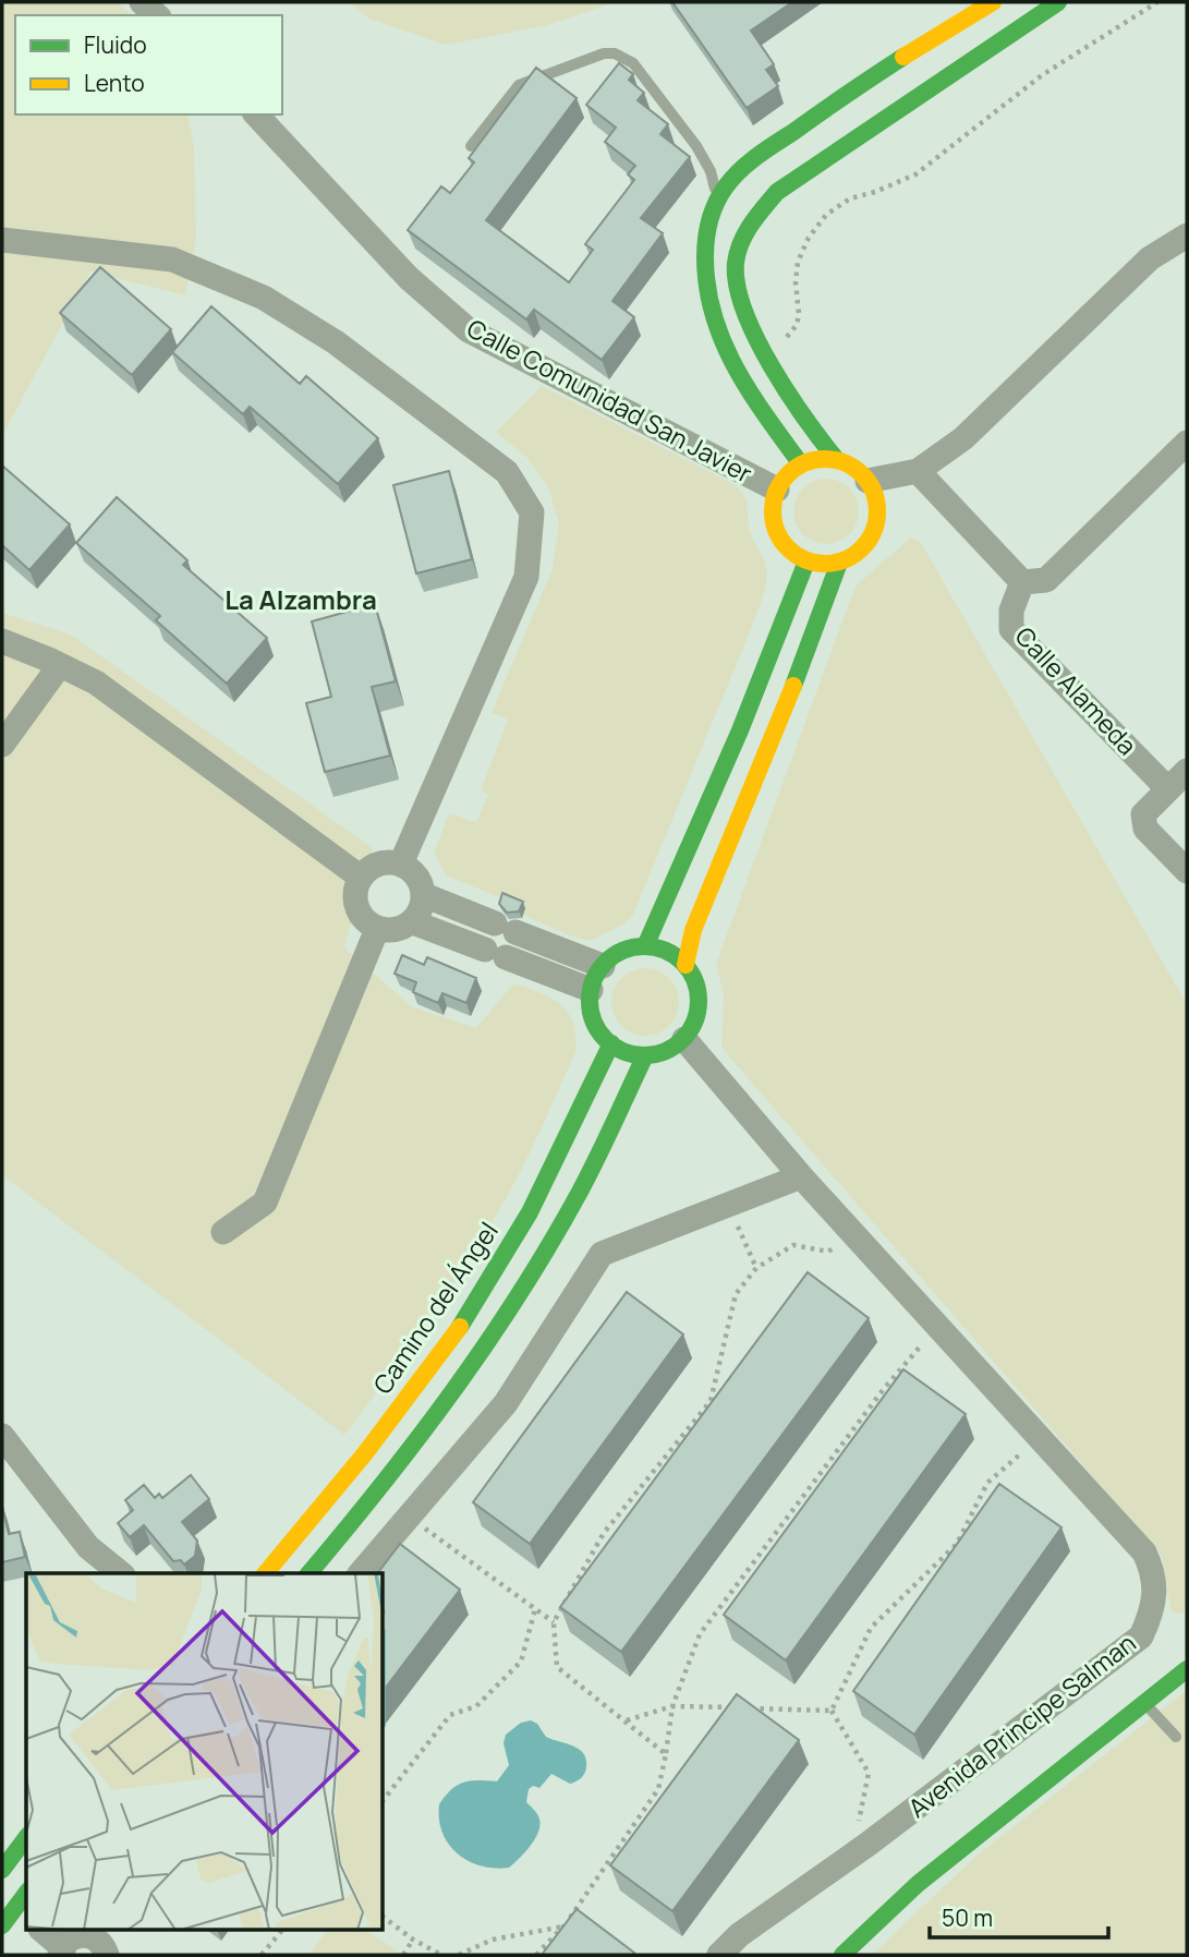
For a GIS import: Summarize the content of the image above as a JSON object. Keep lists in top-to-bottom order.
{
  "streets": {
    "street": [
      "Calle Comunidad San Javier",
      "Calle Alameda",
      "Camino del Ángel",
      "Avenida Principe Salman"
    ]
  },
  "crossings": [
    ["Camino del Ángel", "Avenida Principe Salman"]
  ],
  "districts": ["La Alzambra"],
  "legend": ["Fluido", "Lento"],
  "scale_bar": "50 m"
}
